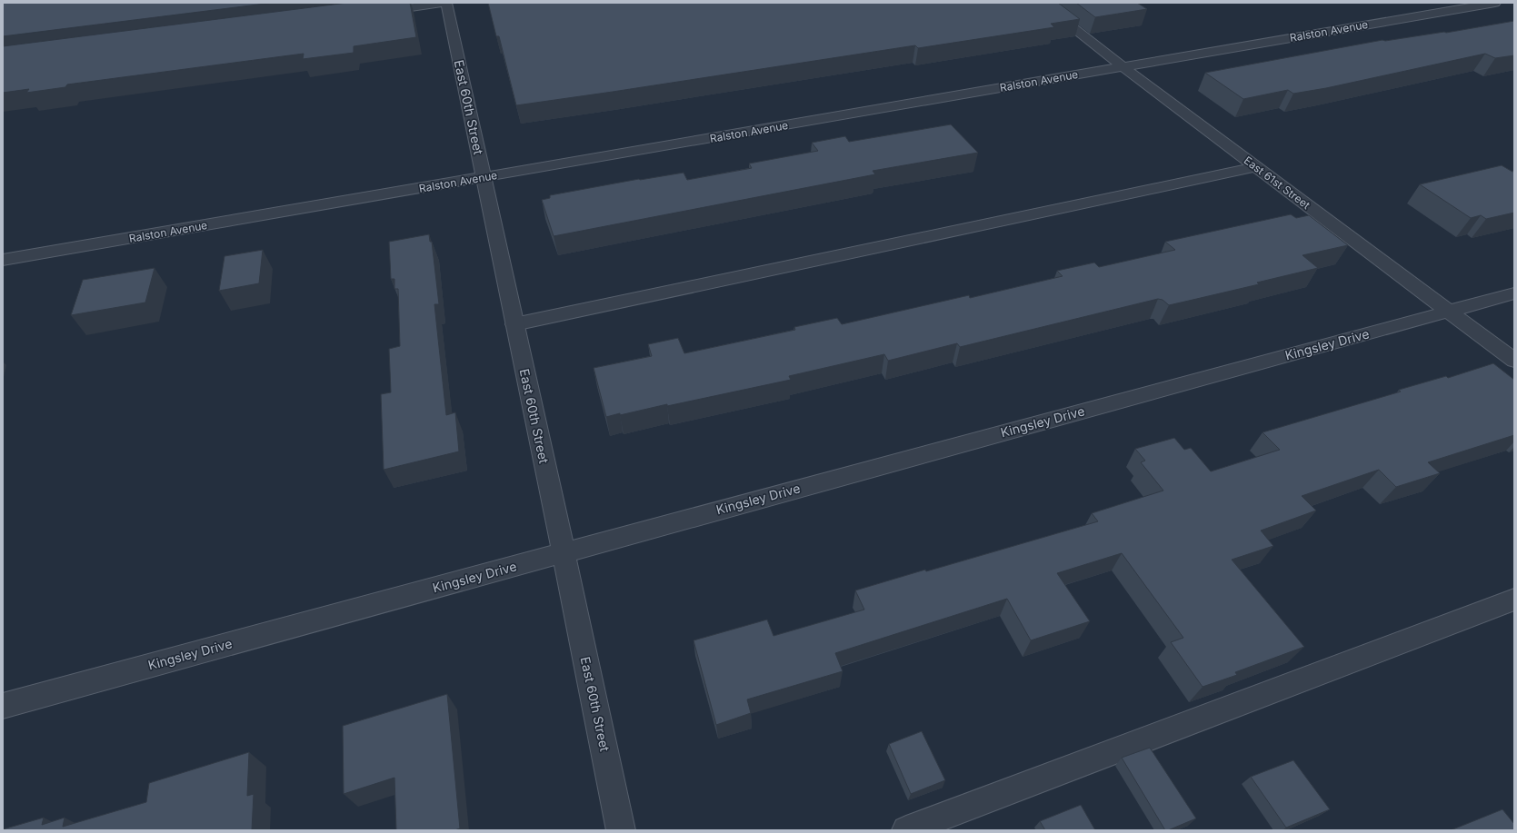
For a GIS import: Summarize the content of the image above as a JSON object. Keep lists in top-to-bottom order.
{
  "streets": {
    "street": [
      "Ralston Avenue",
      "East 60th Street",
      "East 61st Street",
      "Kingsley Drive"
    ]
  },
  "crossings": [
    ["Ralston Avenue", "East 60th Street"],
    ["Ralston Avenue", "East 61st Street"],
    ["East 60th Street", "Kingsley Drive"],
    ["East 61st Street", "Kingsley Drive"]
  ]
}
